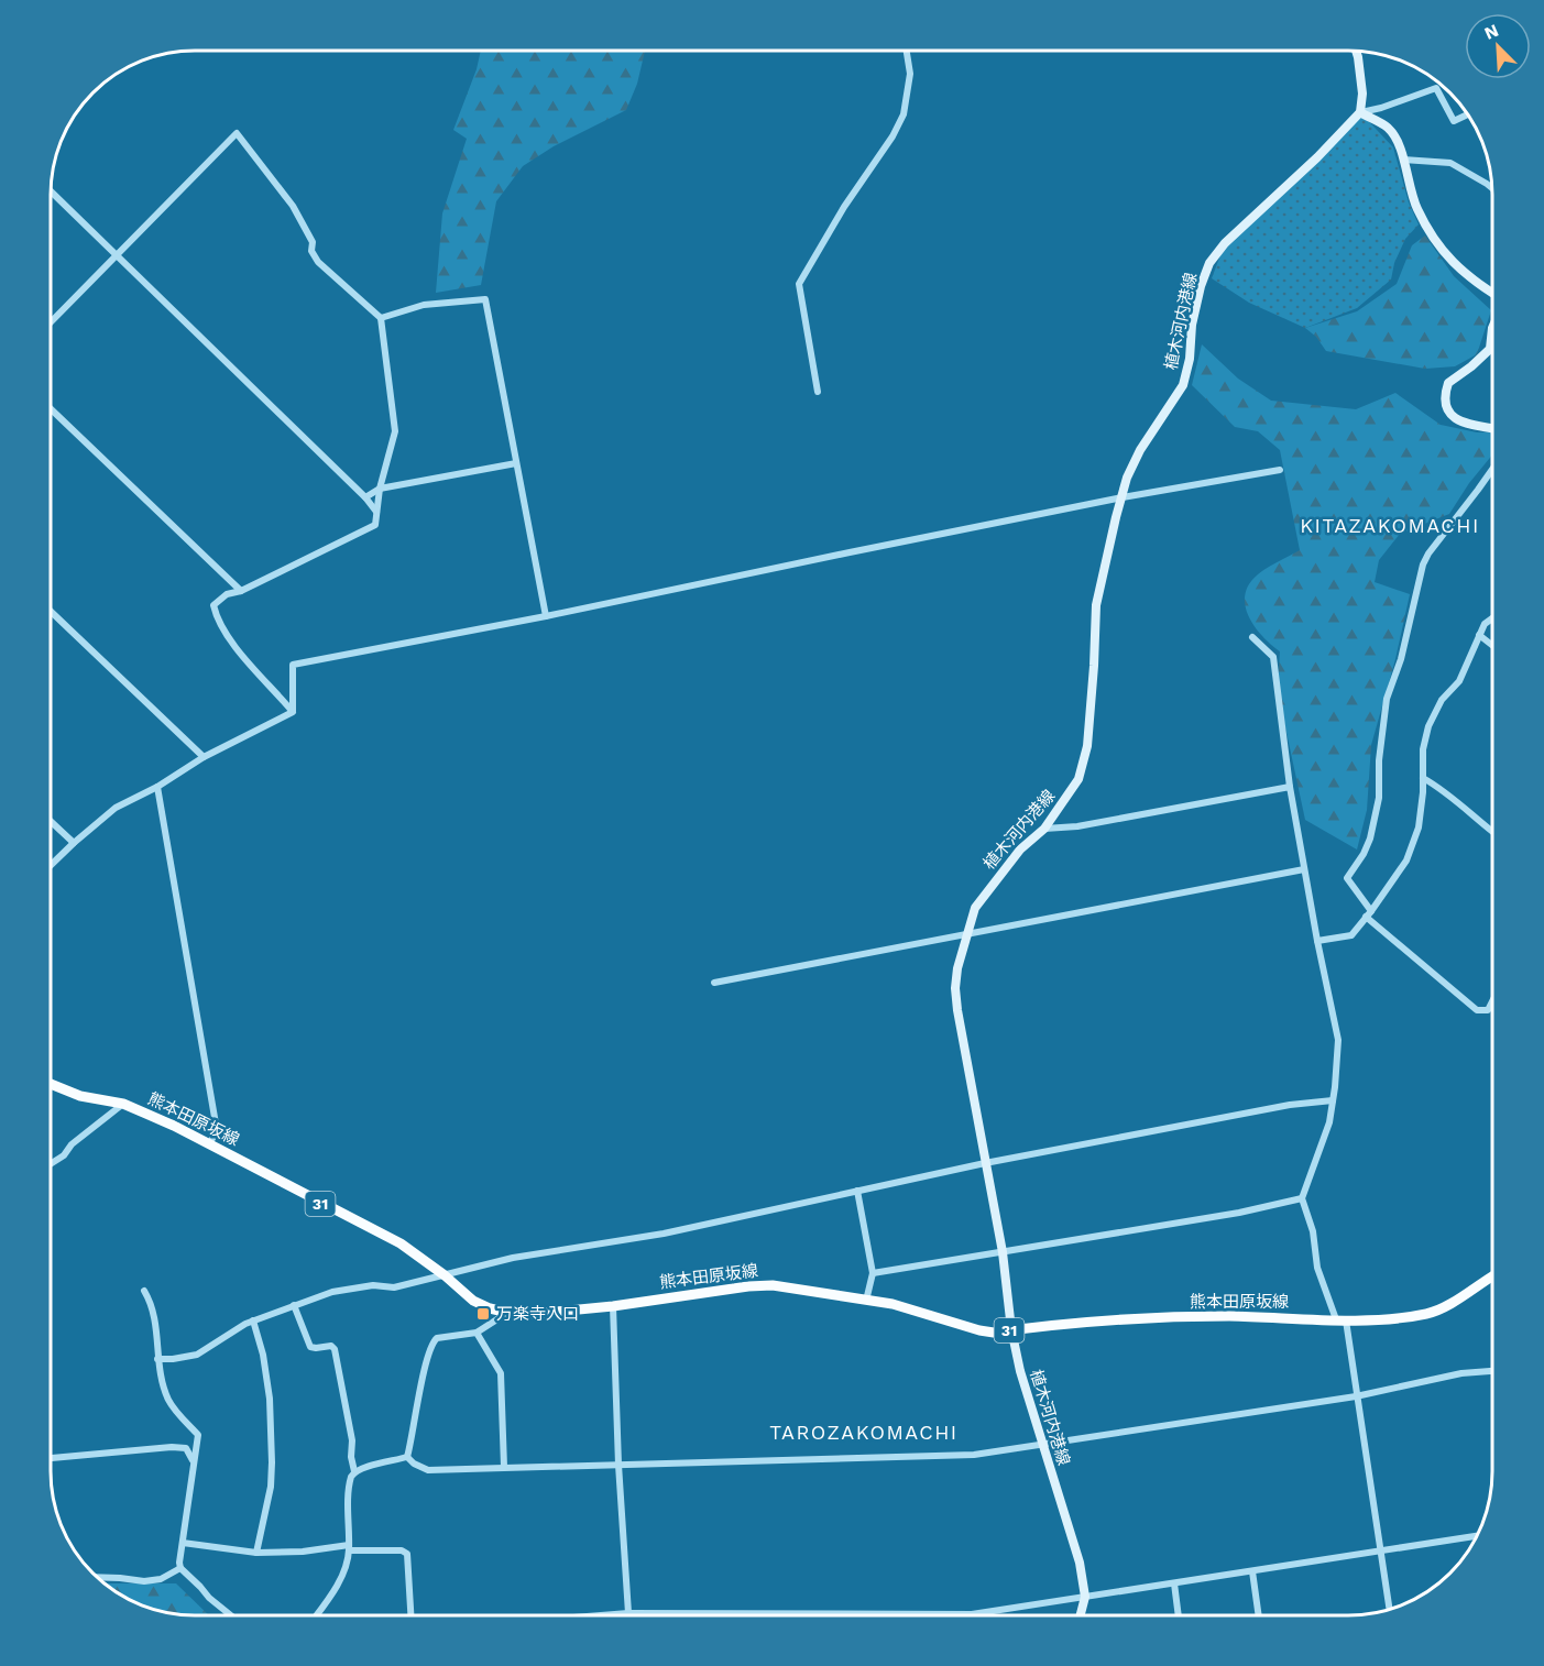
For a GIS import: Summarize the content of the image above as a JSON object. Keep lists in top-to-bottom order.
{
  "streets": {
    "main road": ["植木河内港線", "熊本田原坂線", "31"]
  },
  "crossings": [
    ["植木河内港線", "熊本田原坂線"]
  ],
  "districts": ["KITAZAKOMACHI", "TAROZAKOMACHI"],
  "places": {
    "transit": ["万楽寺入口"]
  },
  "north": "top left"
}
